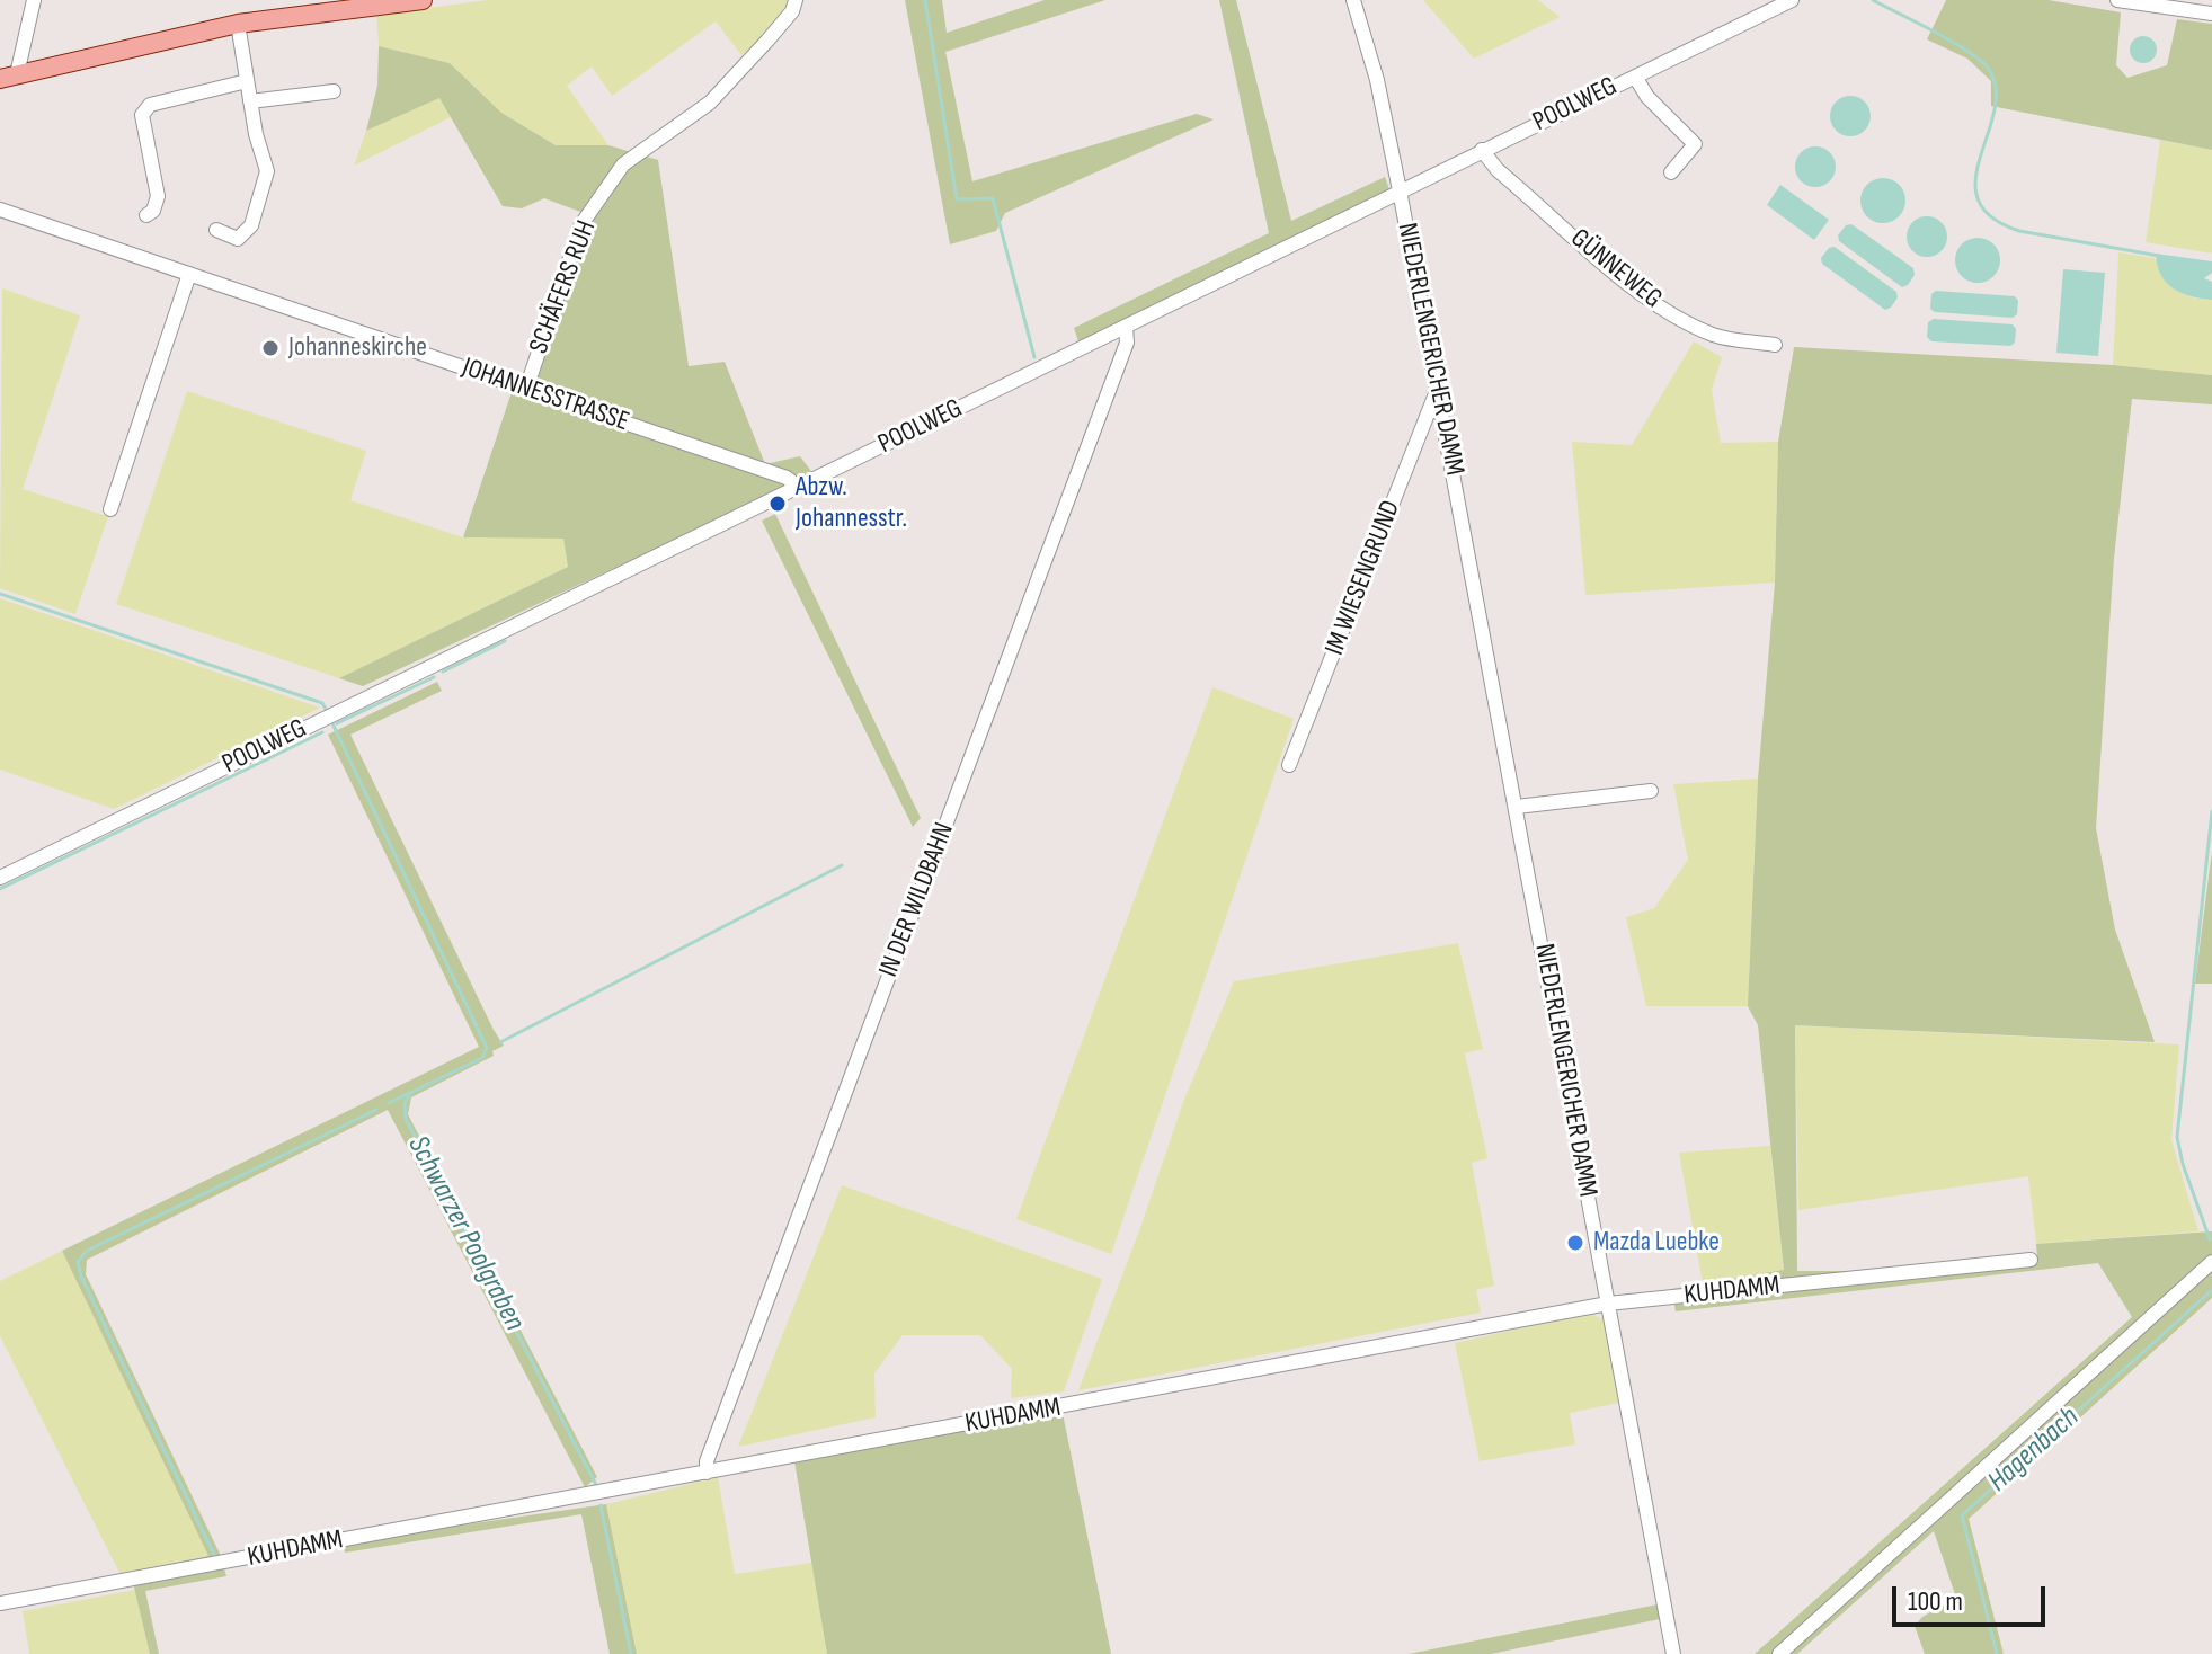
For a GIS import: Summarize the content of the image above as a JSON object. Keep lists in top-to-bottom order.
{
  "streets": {
    "street": [
      "POOLWEG",
      "GÜNNEWEG",
      "SCHÄFERS RUH",
      "NIEDERLENGERICHER DAMM",
      "JOHANNESSTRASSE",
      "IM WIESENGRUND",
      "IN DER WILDBAHN",
      "KUHDAMM"
    ]
  },
  "crossings": [
    ["POOLWEG", "GÜNNEWEG"],
    ["POOLWEG", "NIEDERLENGERICHER DAMM"],
    ["POOLWEG", "JOHANNESSTRASSE"],
    ["POOLWEG", "IN DER WILDBAHN"],
    ["SCHÄFERS RUH", "JOHANNESSTRASSE"],
    ["NIEDERLENGERICHER DAMM", "IM WIESENGRUND"],
    ["NIEDERLENGERICHER DAMM", "KUHDAMM"],
    ["IN DER WILDBAHN", "KUHDAMM"]
  ],
  "water": ["Schwarzer Poolgraben", "Hagenbach"],
  "places": ["Johanneskirche", "Abzw. Johannesstr.", "Mazda Luebke"],
  "scale_bar": "100 m"
}
